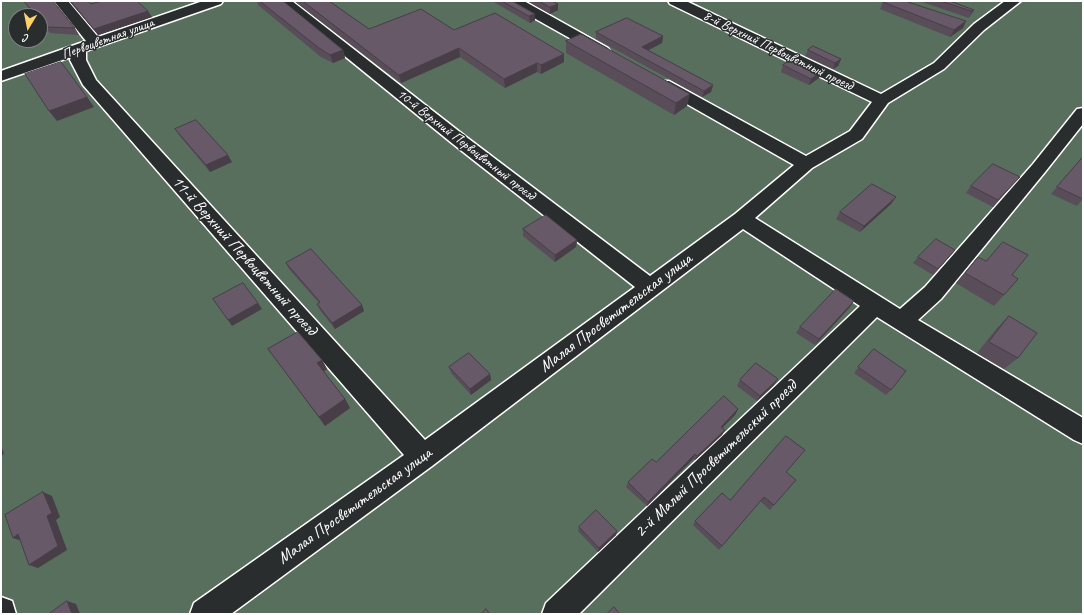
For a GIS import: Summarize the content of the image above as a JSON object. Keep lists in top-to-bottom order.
{
  "streets": {
    "lane": [
      "Первоцветная улица",
      "8-й Верхний Первоцветный проезд",
      "10-й Верхний Первоцветный проезд",
      "11-й Верхний Первоцветный проезд",
      "Малая Просветительская улица",
      "2-й Малый Просветительский проезд"
    ]
  },
  "crossings": [
    ["Первоцветная улица", "11-й Верхний Первоцветный проезд"],
    ["8-й Верхний Первоцветный проезд", "Малая Просветительская улица"],
    ["10-й Верхний Первоцветный проезд", "Малая Просветительская улица"],
    ["11-й Верхний Первоцветный проезд", "Малая Просветительская улица"]
  ],
  "north": "bottom"
}
